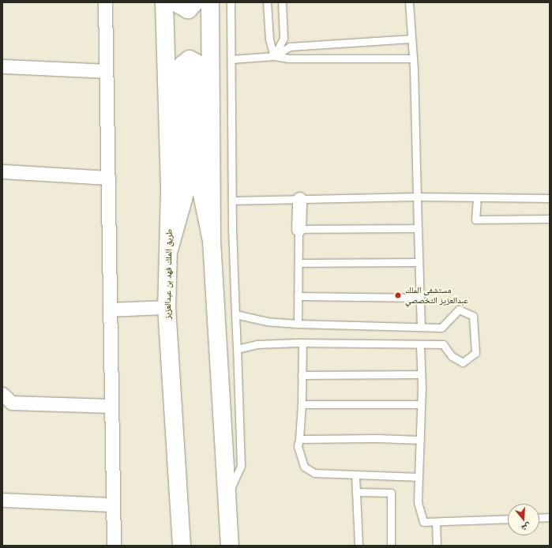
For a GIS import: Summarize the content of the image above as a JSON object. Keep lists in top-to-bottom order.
{
  "streets": {
    "highway": ["طريق الملك فهد بن عبدالعزيز"]
  },
  "places": ["مستشفى الملك عبدالعزيز التخصصي"],
  "north": "bottom"
}
